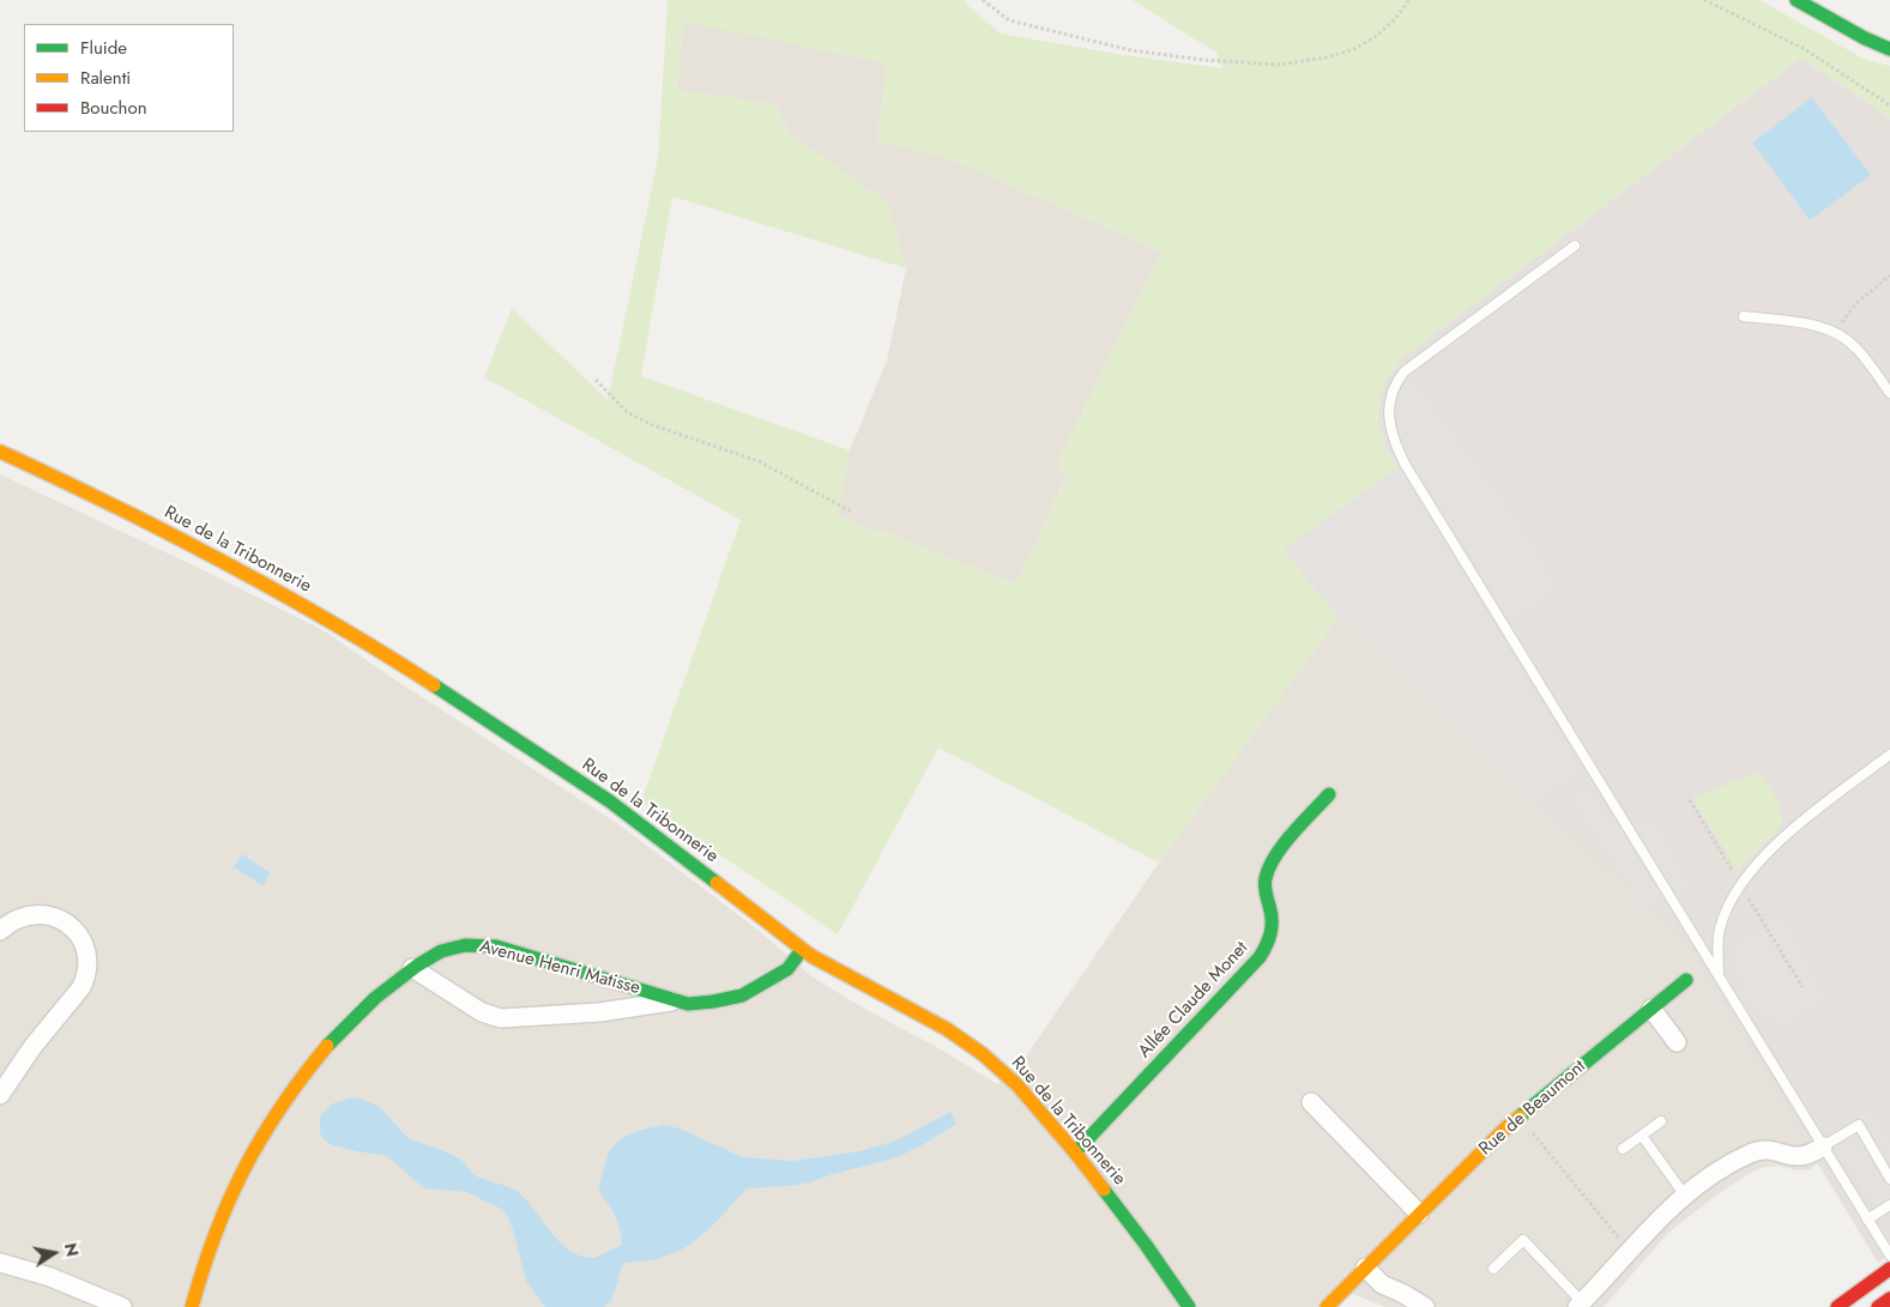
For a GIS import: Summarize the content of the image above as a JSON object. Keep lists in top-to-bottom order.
{
  "streets": {
    "main road": [
      "Rue de la Tribonnerie",
      "Avenue Henri Matisse",
      "Allée Claude Monet",
      "Rue de Beaumont"
    ]
  },
  "crossings": [
    ["Rue de la Tribonnerie", "Avenue Henri Matisse"],
    ["Rue de la Tribonnerie", "Allée Claude Monet"]
  ],
  "legend": ["Fluide", "Ralenti", "Bouchon"],
  "north": "right"
}
